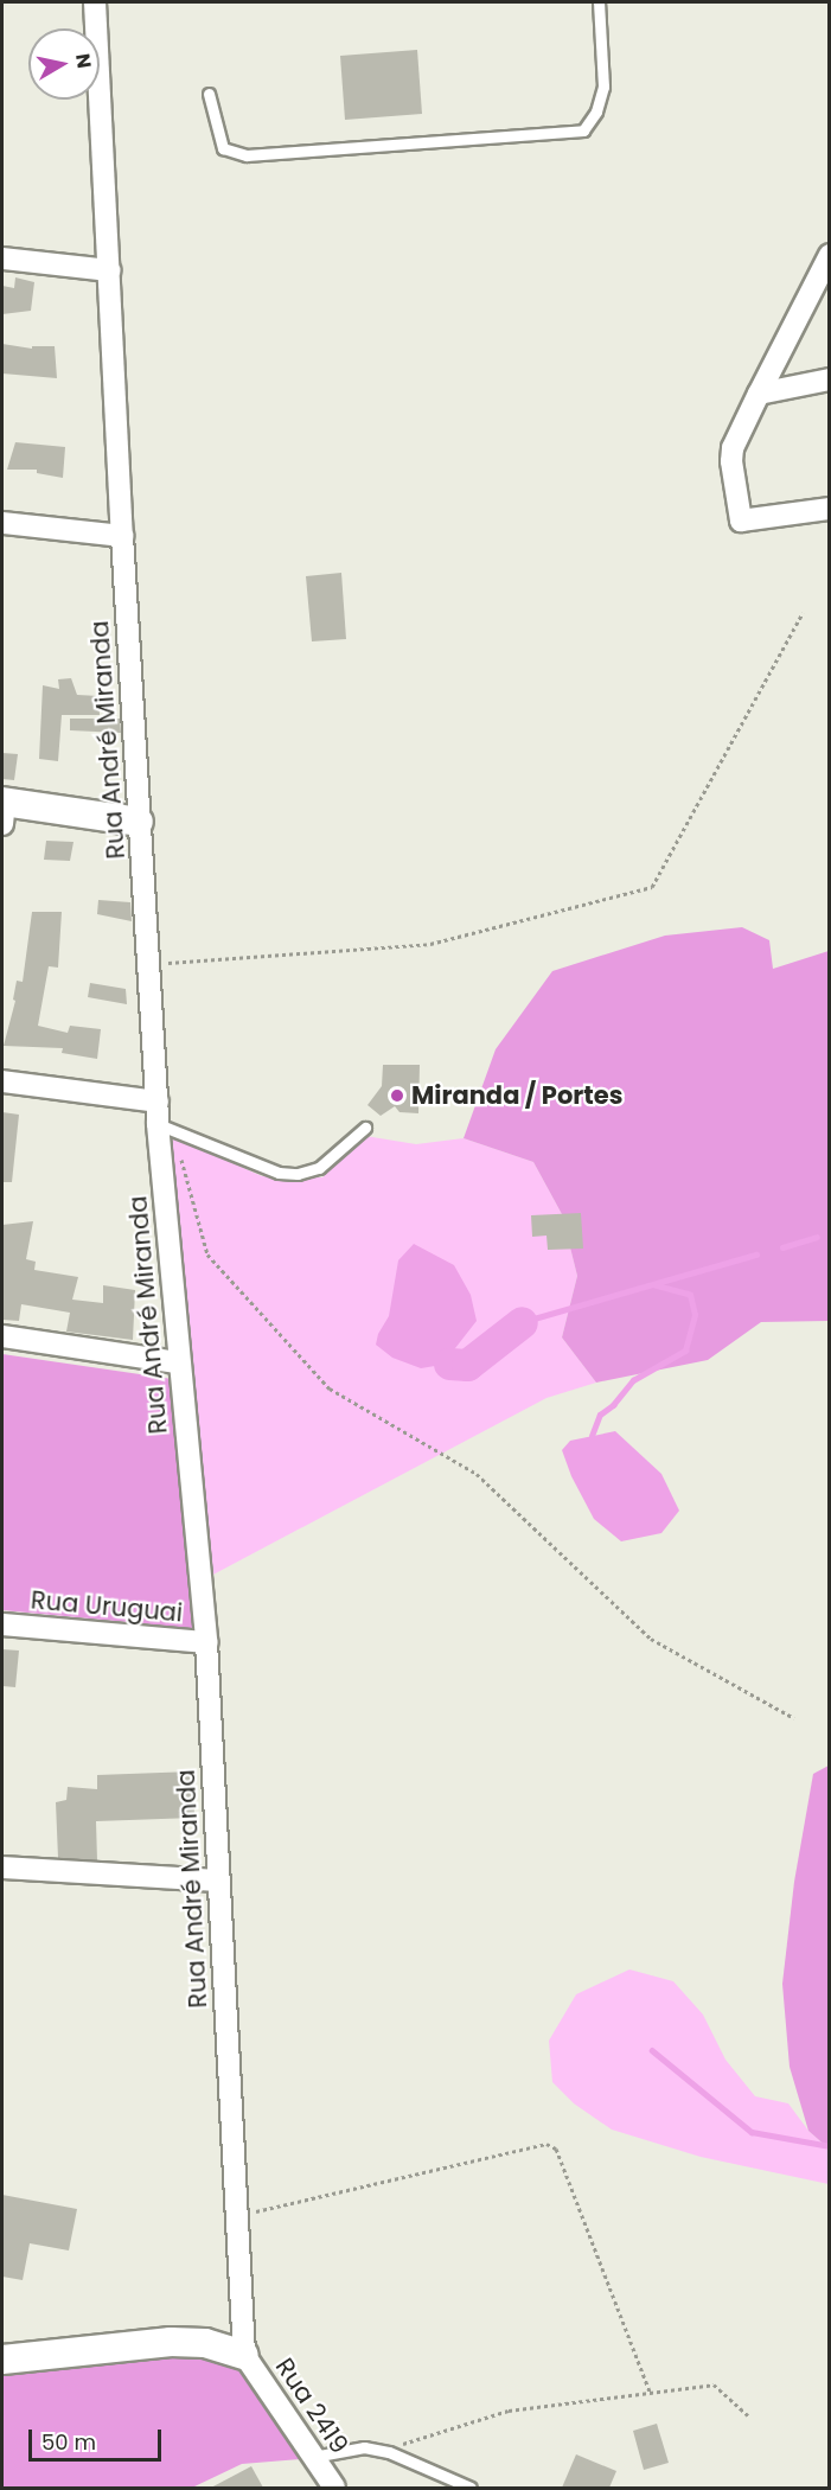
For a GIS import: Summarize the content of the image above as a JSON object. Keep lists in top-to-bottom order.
{
  "streets": {
    "street": ["Rua André Miranda", "Rua Uruguai", "Rua 2419"]
  },
  "crossings": [
    ["Rua André Miranda", "Rua Uruguai"],
    ["Rua André Miranda", "Rua 2419"]
  ],
  "places": ["Miranda / Portes"],
  "scale_bar": "50 m",
  "north": "right"
}
